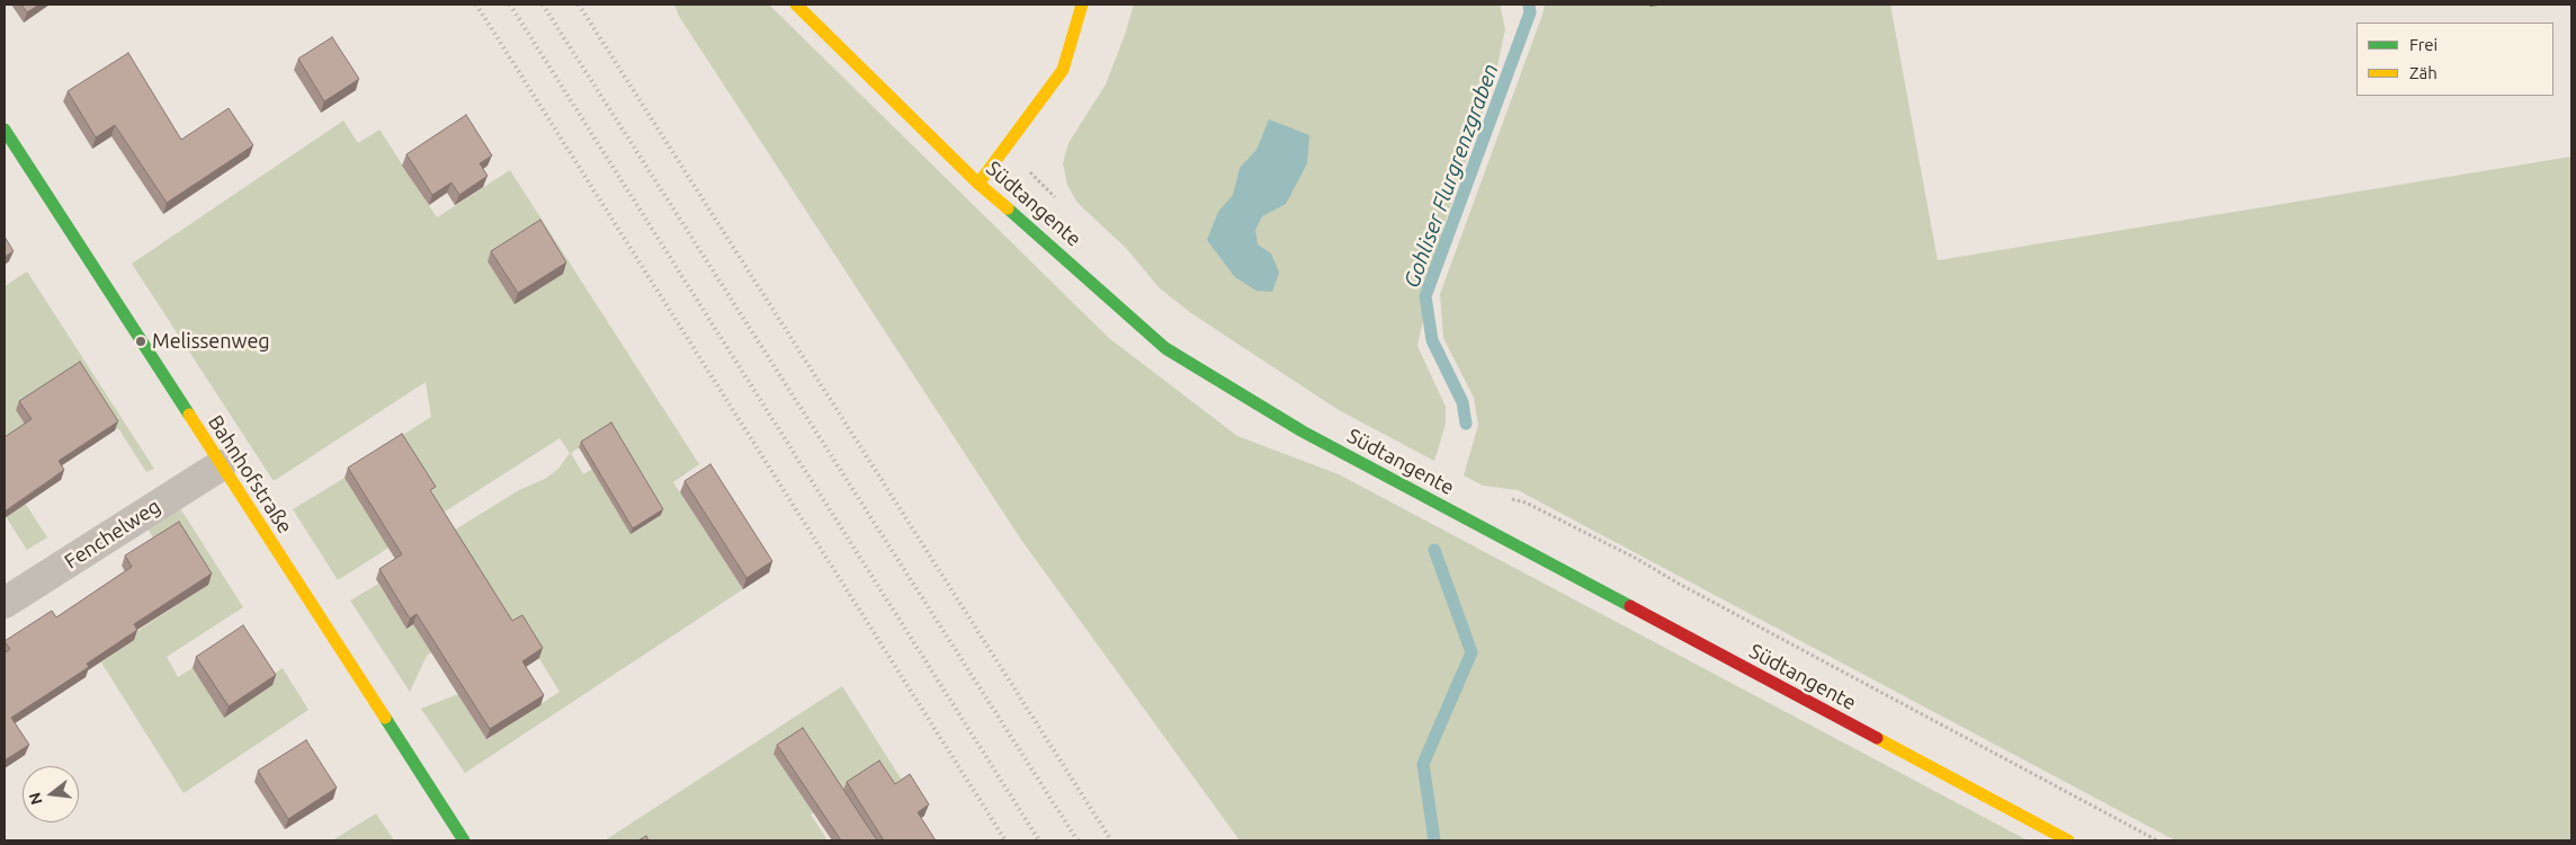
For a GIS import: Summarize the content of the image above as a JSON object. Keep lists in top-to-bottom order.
{
  "streets": {
    "street": ["Südtangente", "Bahnhofstraße", "Fenchelweg"]
  },
  "crossings": [
    ["Bahnhofstraße", "Fenchelweg"]
  ],
  "water": ["Gohliser Flurgrenzgraben"],
  "places": ["Melissenweg"],
  "legend": ["Frei", "Zäh"],
  "north": "left"
}
